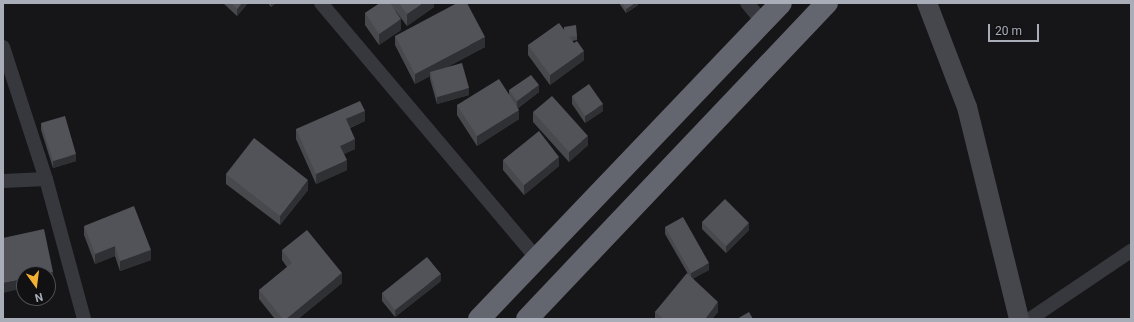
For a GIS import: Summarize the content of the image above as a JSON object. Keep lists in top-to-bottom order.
{
  "scale_bar": "20 m",
  "north": "bottom"
}
